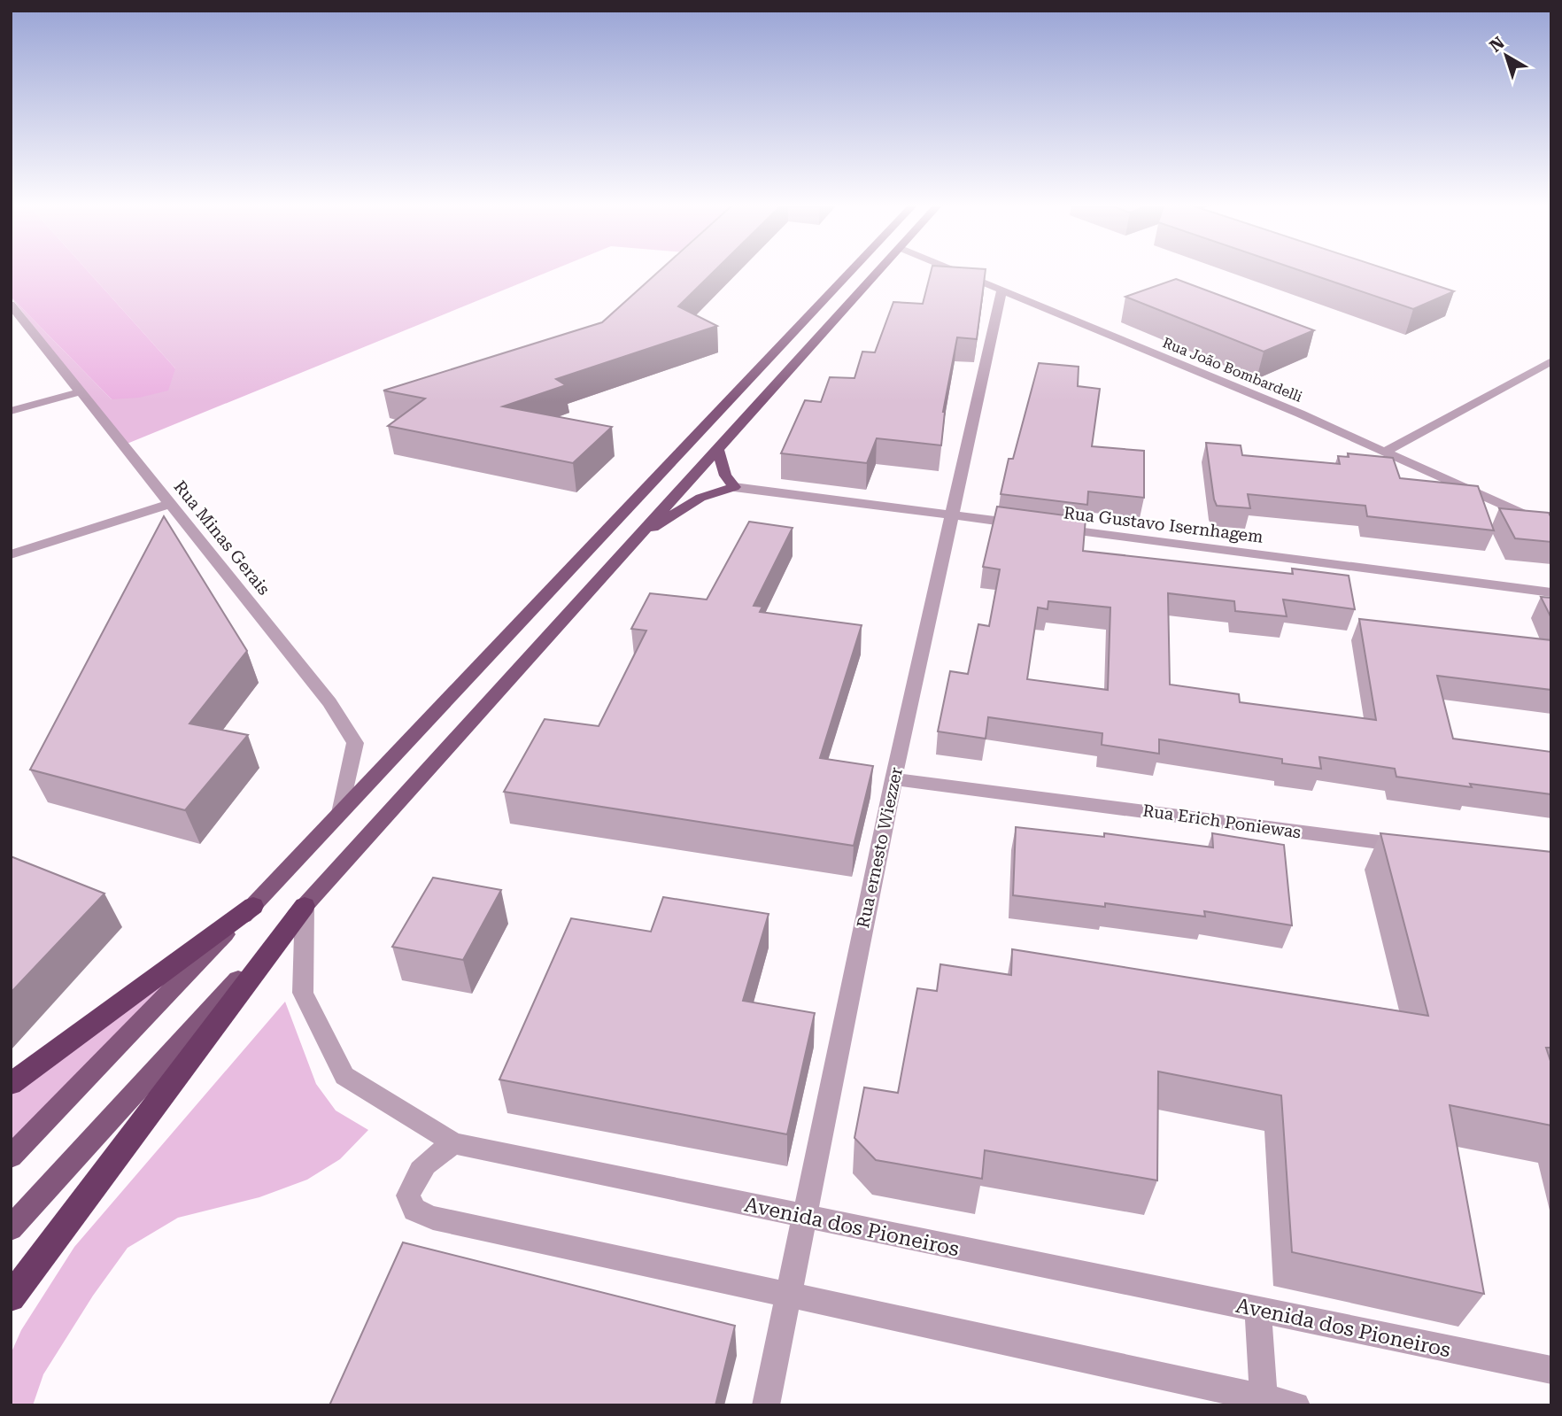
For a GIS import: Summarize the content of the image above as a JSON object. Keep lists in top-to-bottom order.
{
  "streets": {
    "street": [
      "Rua João Bombardelli",
      "Rua Gustavo Isernhagem",
      "Rua Minas Gerais",
      "Rua Erich Poniewas",
      "Rua ernesto Wiezzer",
      "Avenida dos Pioneiros"
    ]
  },
  "crossings": [
    ["Rua João Bombardelli", "Rua ernesto Wiezzer"],
    ["Rua Erich Poniewas", "Rua ernesto Wiezzer"],
    ["Rua ernesto Wiezzer", "Avenida dos Pioneiros"]
  ],
  "north": "top left"
}
